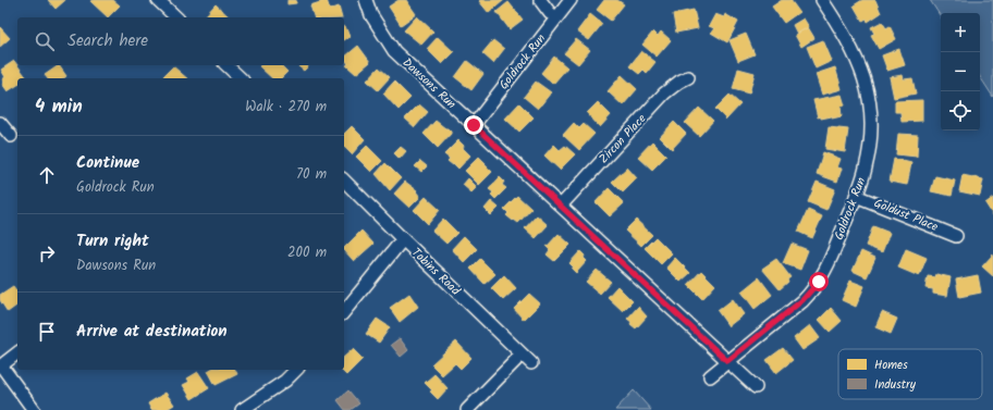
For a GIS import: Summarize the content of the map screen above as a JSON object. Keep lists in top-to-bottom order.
{
  "streets": {
    "street": [
      "Goldrock Run",
      "Dawsons Run",
      "Zircon Place",
      "Goldust Place",
      "Tobins Road"
    ]
  },
  "crossings": [
    ["Goldrock Run", "Dawsons Run"],
    ["Goldrock Run", "Goldust Place"],
    ["Dawsons Run", "Zircon Place"]
  ],
  "legend": ["Homes", "Industry"],
  "page": {
    "map_buttons": ["+", "−"],
    "search": "Search here",
    "heading": ["4 min", "Walk · 270 m"],
    "list": [
      ["Continue", "Goldrock Run", "70 m"],
      ["Turn right", "Dawsons Run", "200 m"],
      "Arrive at destination"
    ]
  }
}
